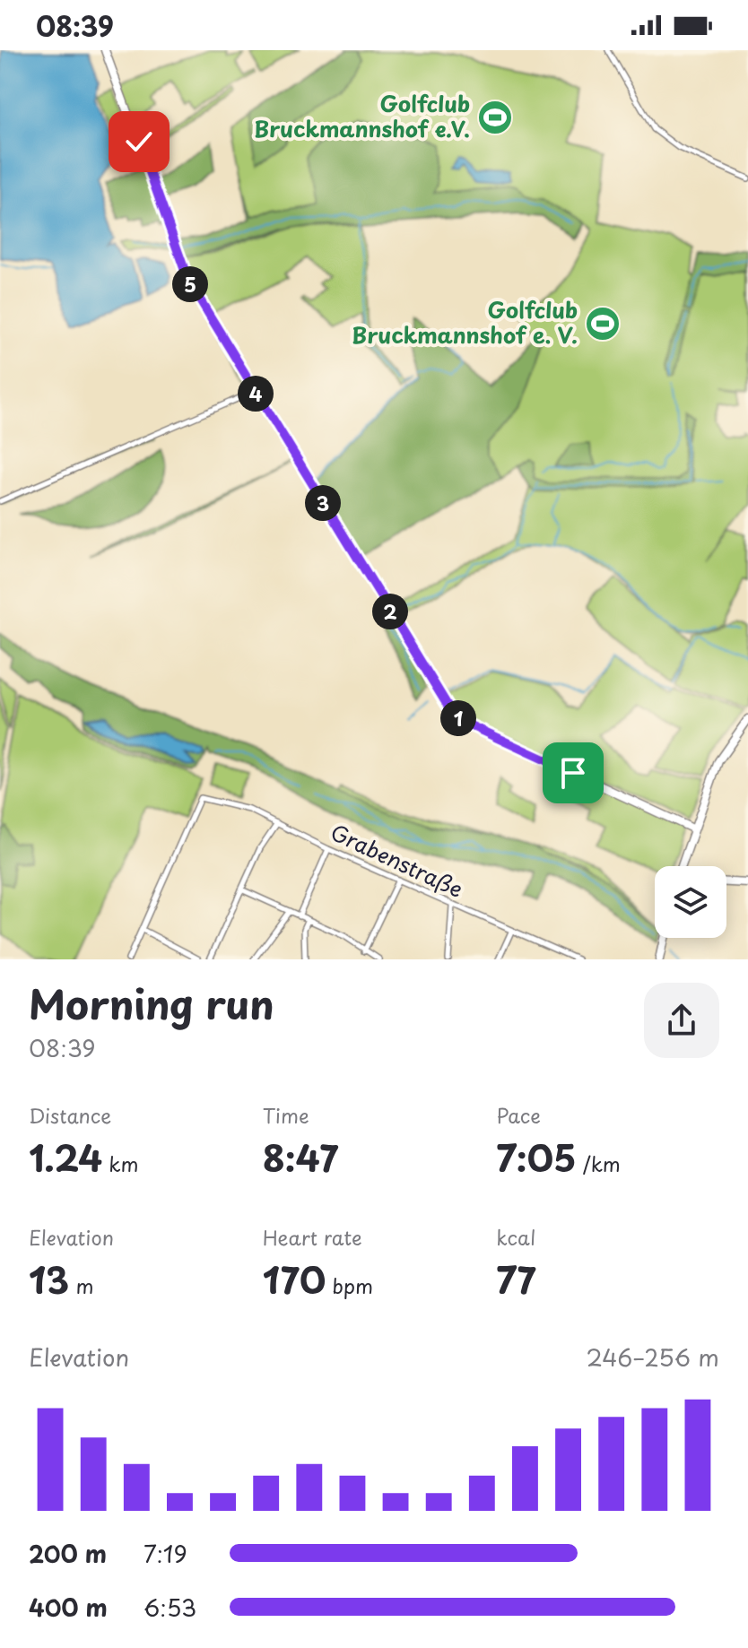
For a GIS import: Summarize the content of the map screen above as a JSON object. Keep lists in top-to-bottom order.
{
  "streets": {
    "street": ["Grabenstraße"]
  },
  "places": {
    "sports": ["Golfclub Bruckmannshof e.V.", "Golfclub Bruckmannshof e. V."]
  },
  "page": {
    "status": "08:39",
    "pins": [
      "5",
      "4",
      "3",
      "2",
      "1"
    ],
    "heading": ["Morning run", "08:39"],
    "stats": [
      ["Distance", "1.24 km"],
      ["Time", "8:47"],
      ["Pace", "7:05 /km"],
      ["Elevation", "13 m"],
      ["Heart rate", "170 bpm"],
      ["kcal", "77"]
    ],
    "chart": ["Elevation", "246–256 m"],
    "list": [
      {
        "name": "200 m",
        "note": "7:19"
      },
      {
        "name": "400 m",
        "note": "6:53"
      }
    ]
  }
}
